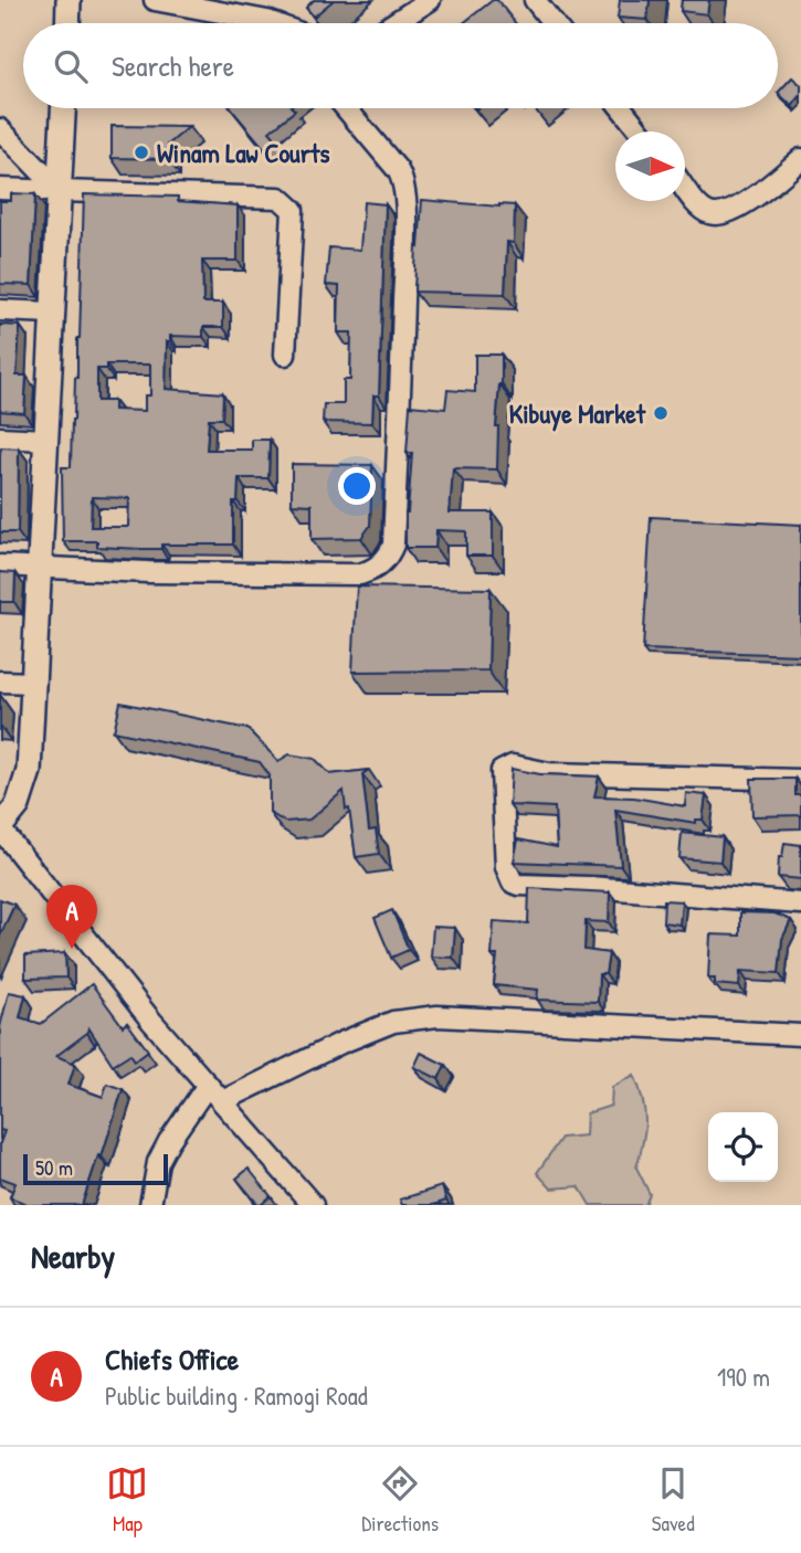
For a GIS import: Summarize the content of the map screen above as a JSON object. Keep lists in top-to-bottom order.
{
  "places": ["Winam Law Courts", "Kibuye Market"],
  "scale_bar": "50 m",
  "north": "right",
  "page": {
    "search": "Search here",
    "pins": "A",
    "scale": "50 m",
    "heading": "Nearby",
    "list": [
      {
        "mark": "A",
        "name": "Chiefs Office",
        "note": "Public building · Ramogi Road",
        "value": "190 m"
      }
    ],
    "nav": ["Map", "Directions", "Saved"]
  }
}
